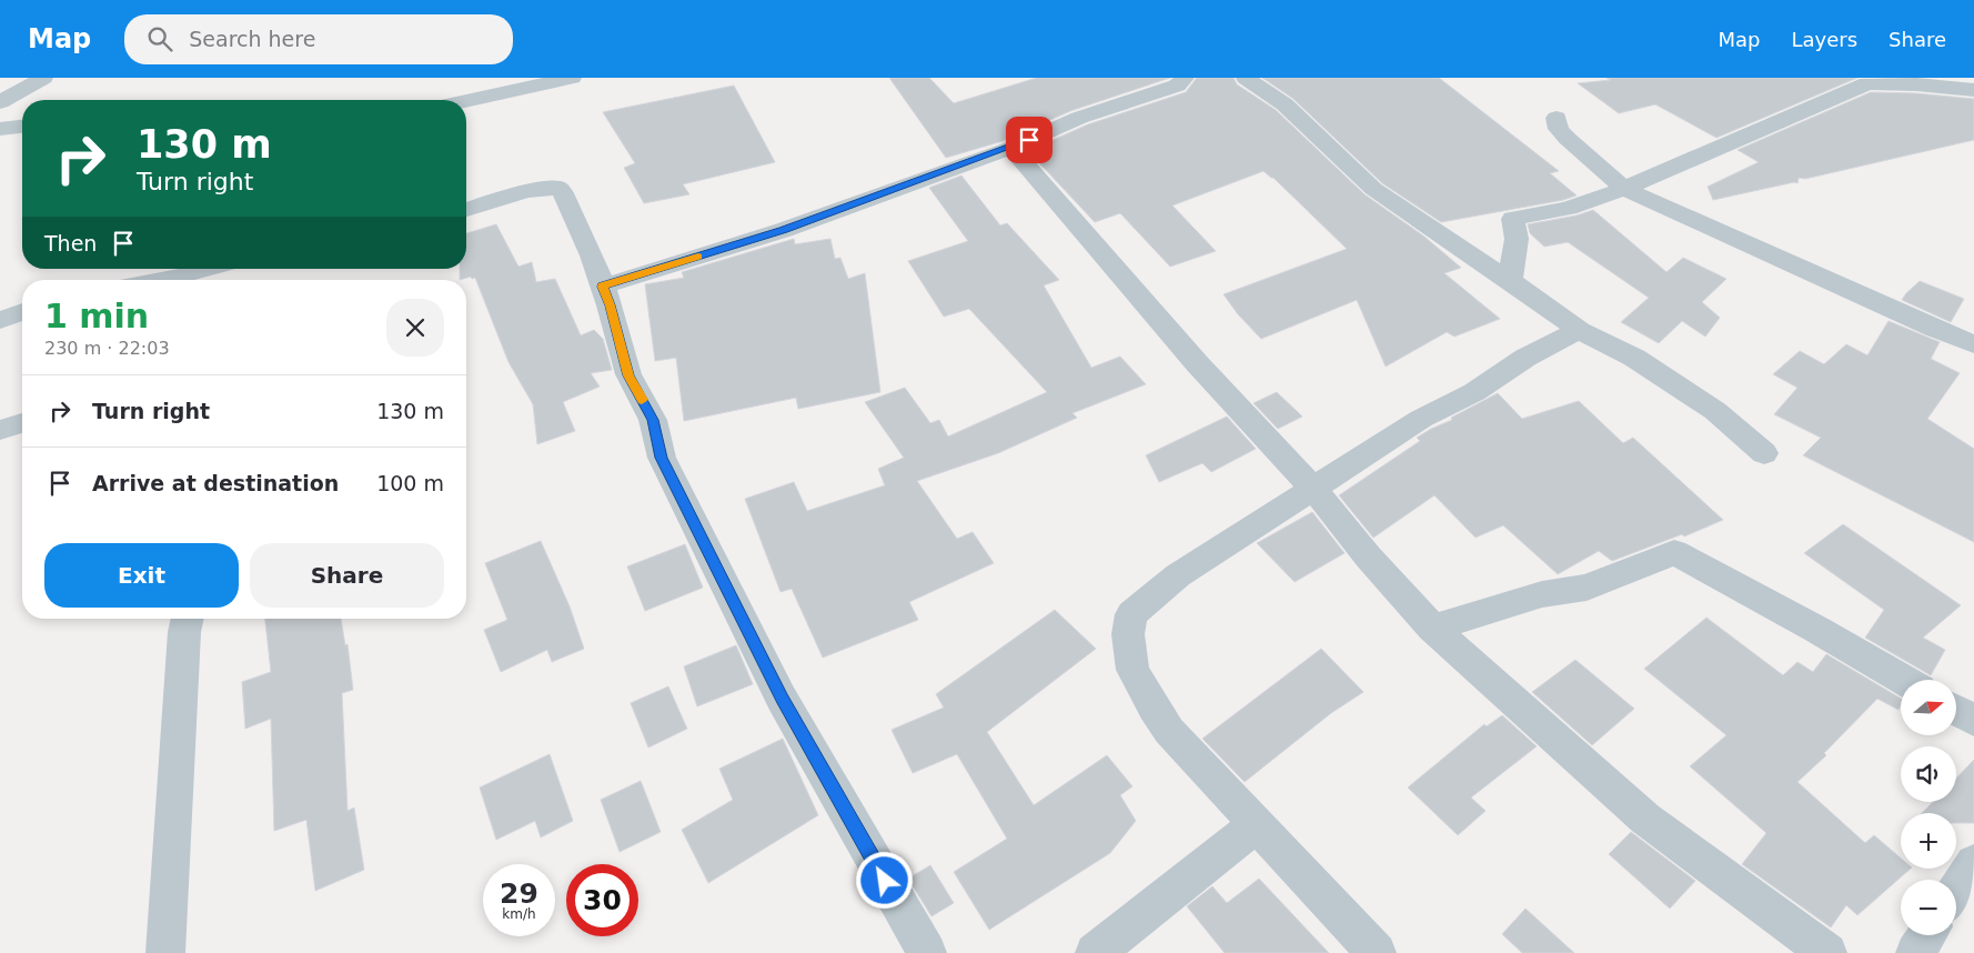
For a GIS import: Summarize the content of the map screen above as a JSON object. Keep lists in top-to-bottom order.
{
  "north": "right",
  "page": {
    "header": "Map",
    "search": "Search here",
    "nav": ["Map", "Layers", "Share"],
    "turn": ["130 m", "Turn right"],
    "then": "Then",
    "heading": ["1 min", "230 m · 22:03"],
    "list": [
      {
        "name": "Turn right",
        "value": "130 m"
      },
      {
        "name": "Arrive at destination",
        "value": "100 m"
      }
    ],
    "buttons": ["Exit", "Share"],
    "map_buttons": ["+", "−"],
    "speed": "29 km/h",
    "limit": "30"
  }
}
